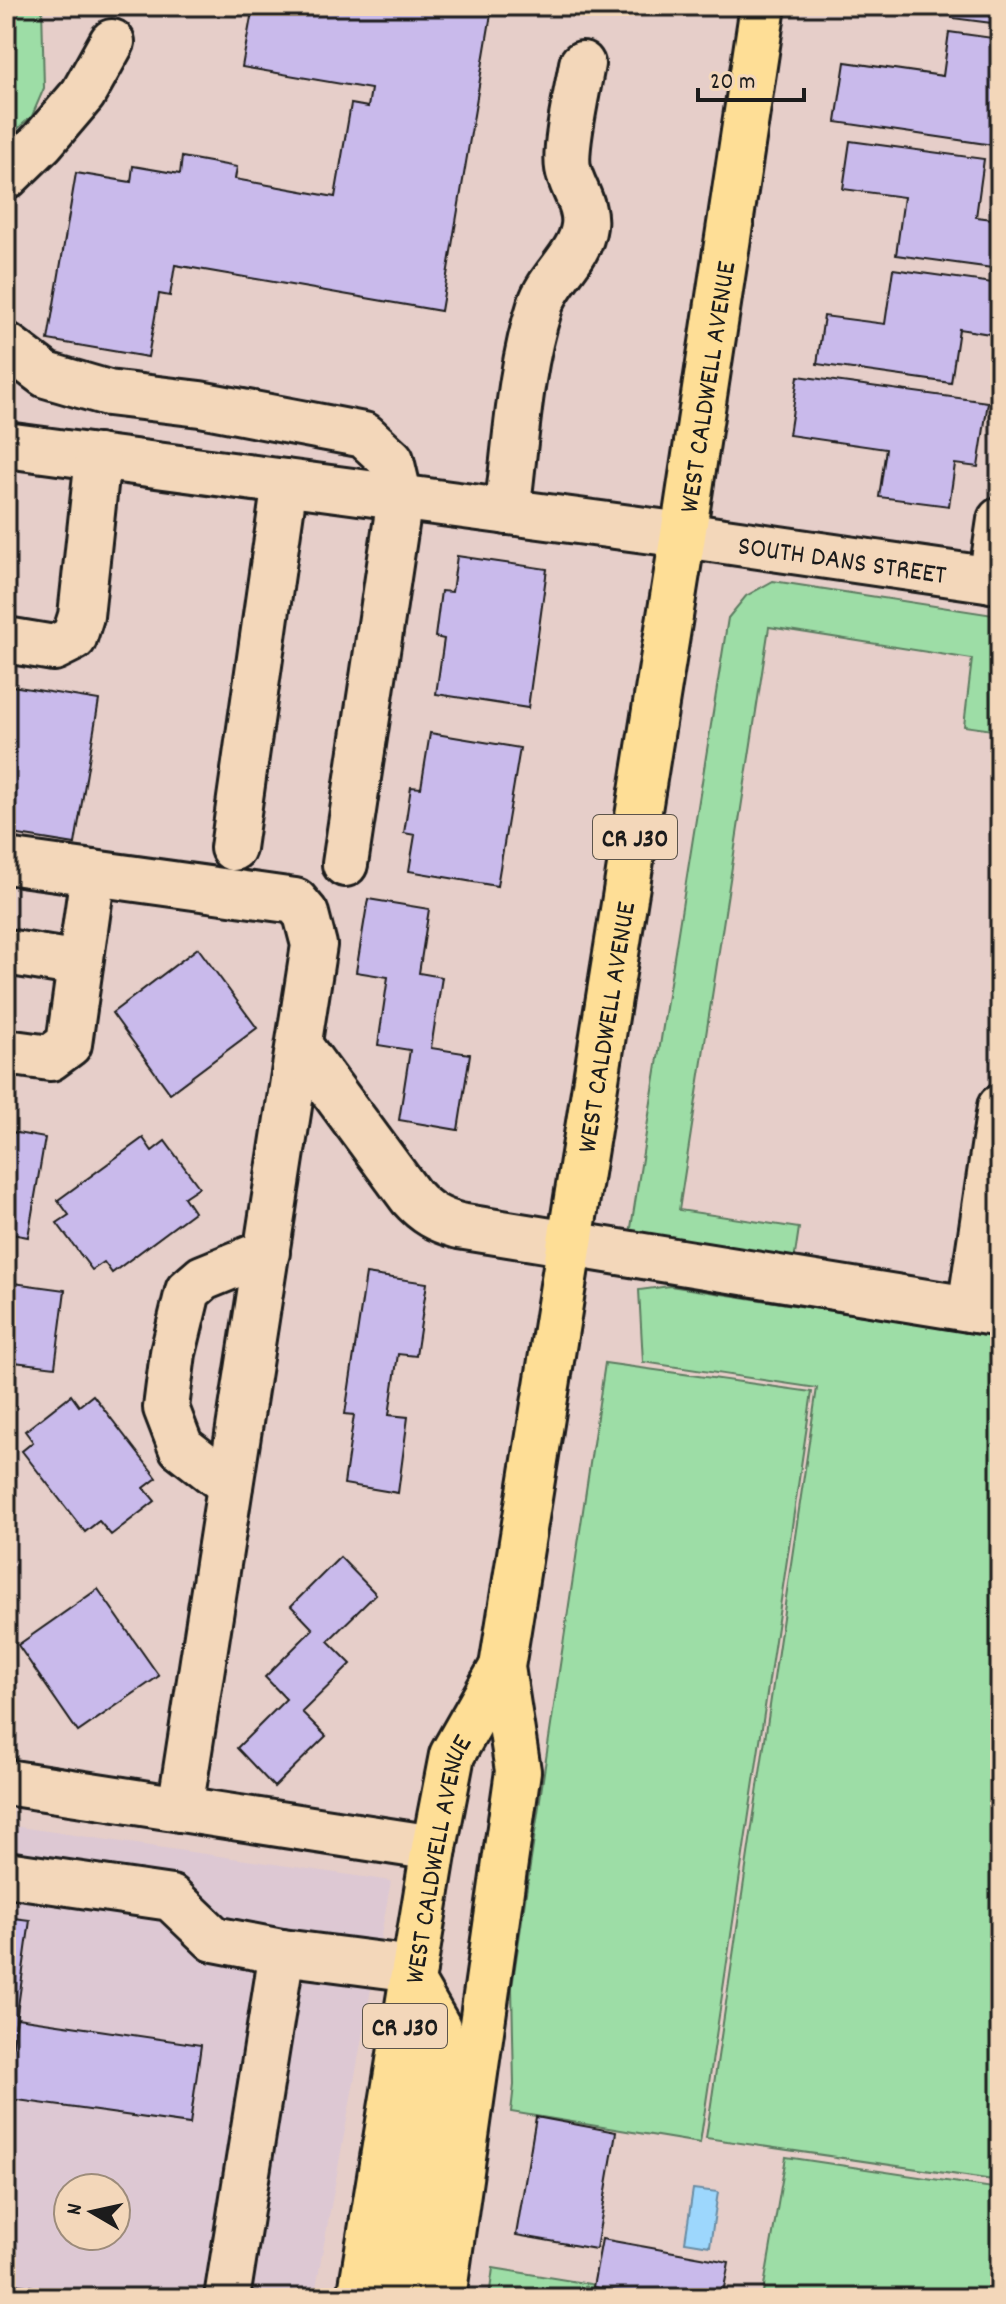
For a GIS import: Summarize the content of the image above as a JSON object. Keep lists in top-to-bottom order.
{
  "streets": {
    "main road": ["WEST CALDWELL AVENUE", "CR J30"],
    "street": ["SOUTH DANS STREET"]
  },
  "crossings": [
    ["WEST CALDWELL AVENUE", "SOUTH DANS STREET"]
  ],
  "scale_bar": "20 m",
  "north": "left"
}
